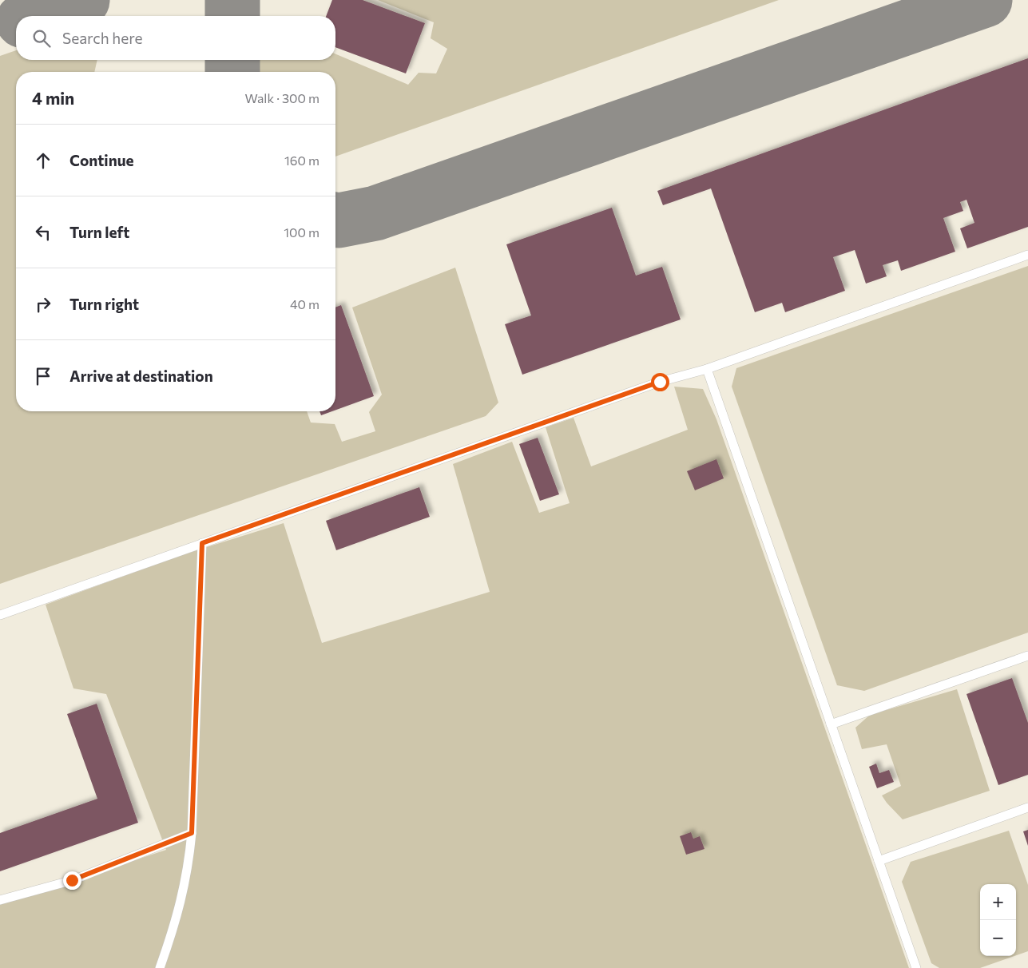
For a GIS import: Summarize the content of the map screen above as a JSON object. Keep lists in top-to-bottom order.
{
  "page": {
    "search": "Search here",
    "heading": ["4 min", "Walk · 300 m"],
    "list": [
      ["Continue", "160 m"],
      ["Turn left", "100 m"],
      ["Turn right", "40 m"],
      "Arrive at destination"
    ],
    "map_buttons": ["+", "−"]
  }
}
